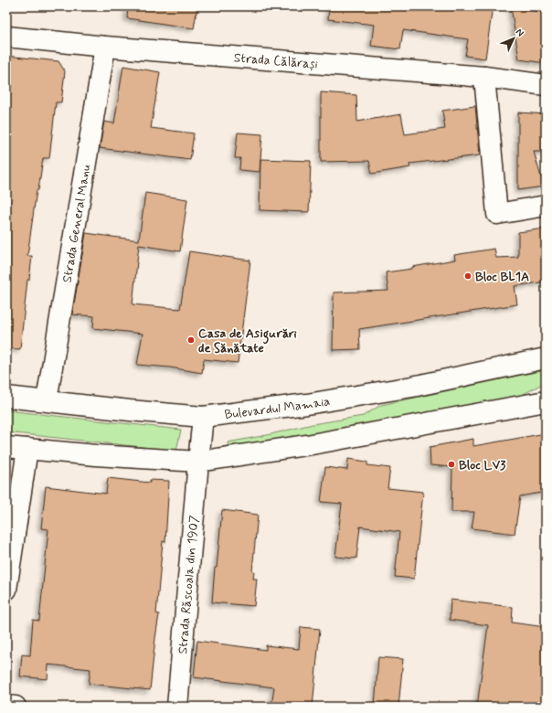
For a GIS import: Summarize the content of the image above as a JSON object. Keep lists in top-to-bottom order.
{
  "streets": {
    "street": [
      "Strada Călărași",
      "Strada General Manu",
      "Bulevardul Mamaia",
      "Strada Răscoala din 1907"
    ]
  },
  "crossings": [
    ["Strada Călărași", "Strada General Manu"],
    ["Strada General Manu", "Bulevardul Mamaia"],
    ["Bulevardul Mamaia", "Strada Răscoala din 1907"]
  ],
  "places": ["Bloc BL1A", "Casa de Asigurări de Sănătate", "Bloc LV3"],
  "north": "top right"
}
